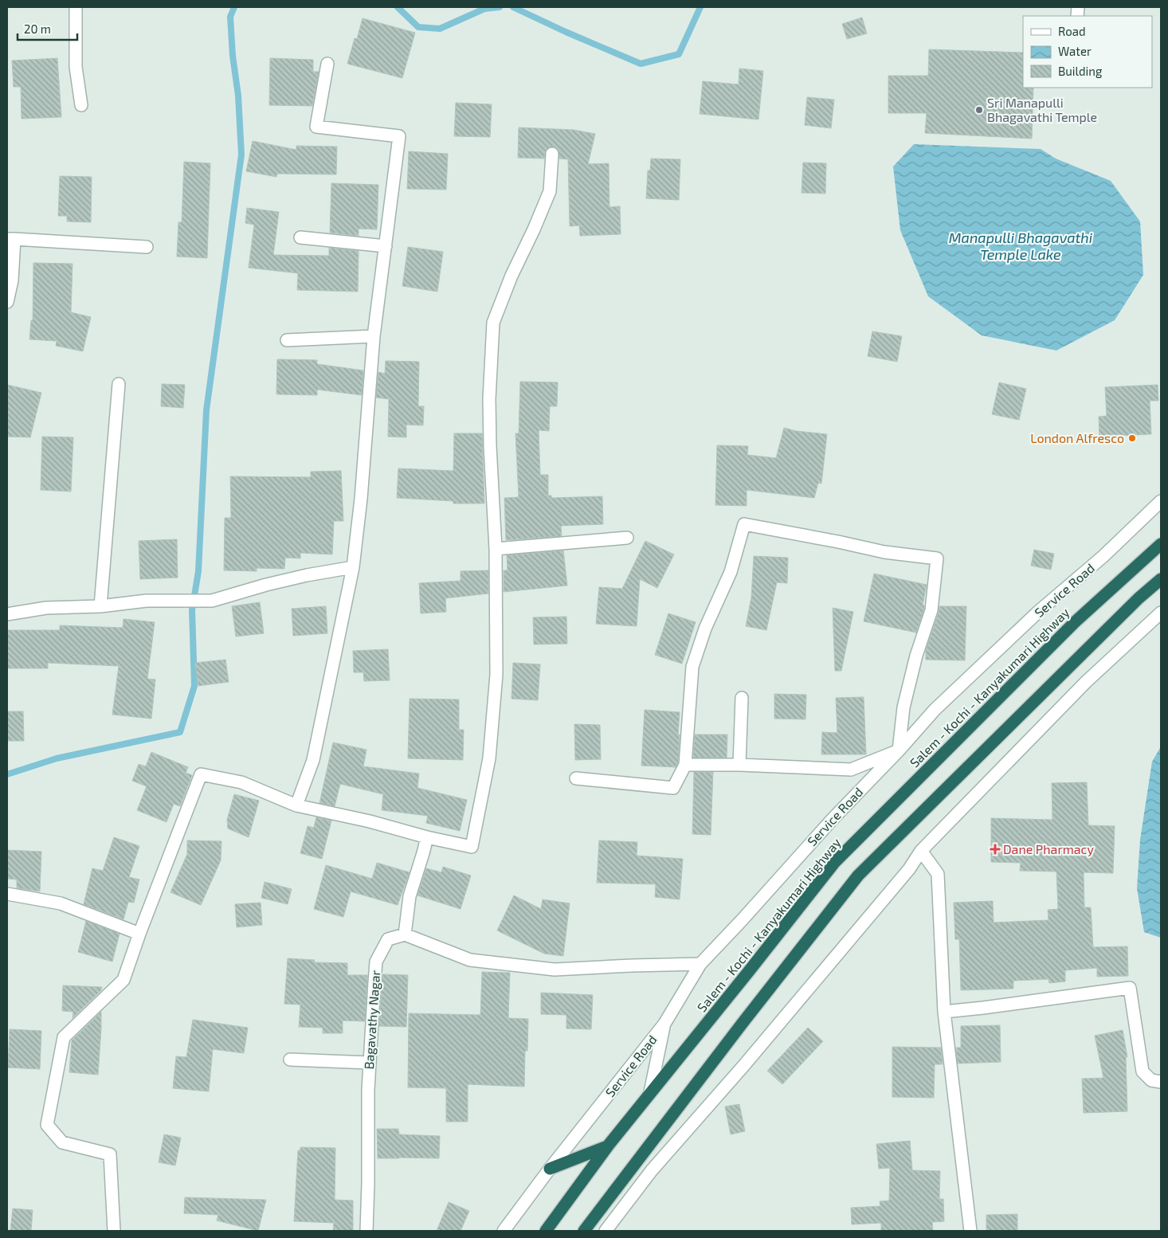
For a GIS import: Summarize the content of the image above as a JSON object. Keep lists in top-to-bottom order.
{
  "streets": {
    "highway": ["Salem - Kochi - Kanyakumari Highway"],
    "street": ["Service Road", "Bagavathy Nagar"]
  },
  "water": ["Manapulli Bhagavathi Temple Lake"],
  "places": {
    "other": ["Sri Manapulli Bhagavathi Temple", "London Alfresco"],
    "health": ["Dane Pharmacy"]
  },
  "legend": ["Road", "Water", "Building"],
  "scale_bar": "20 m"
}
